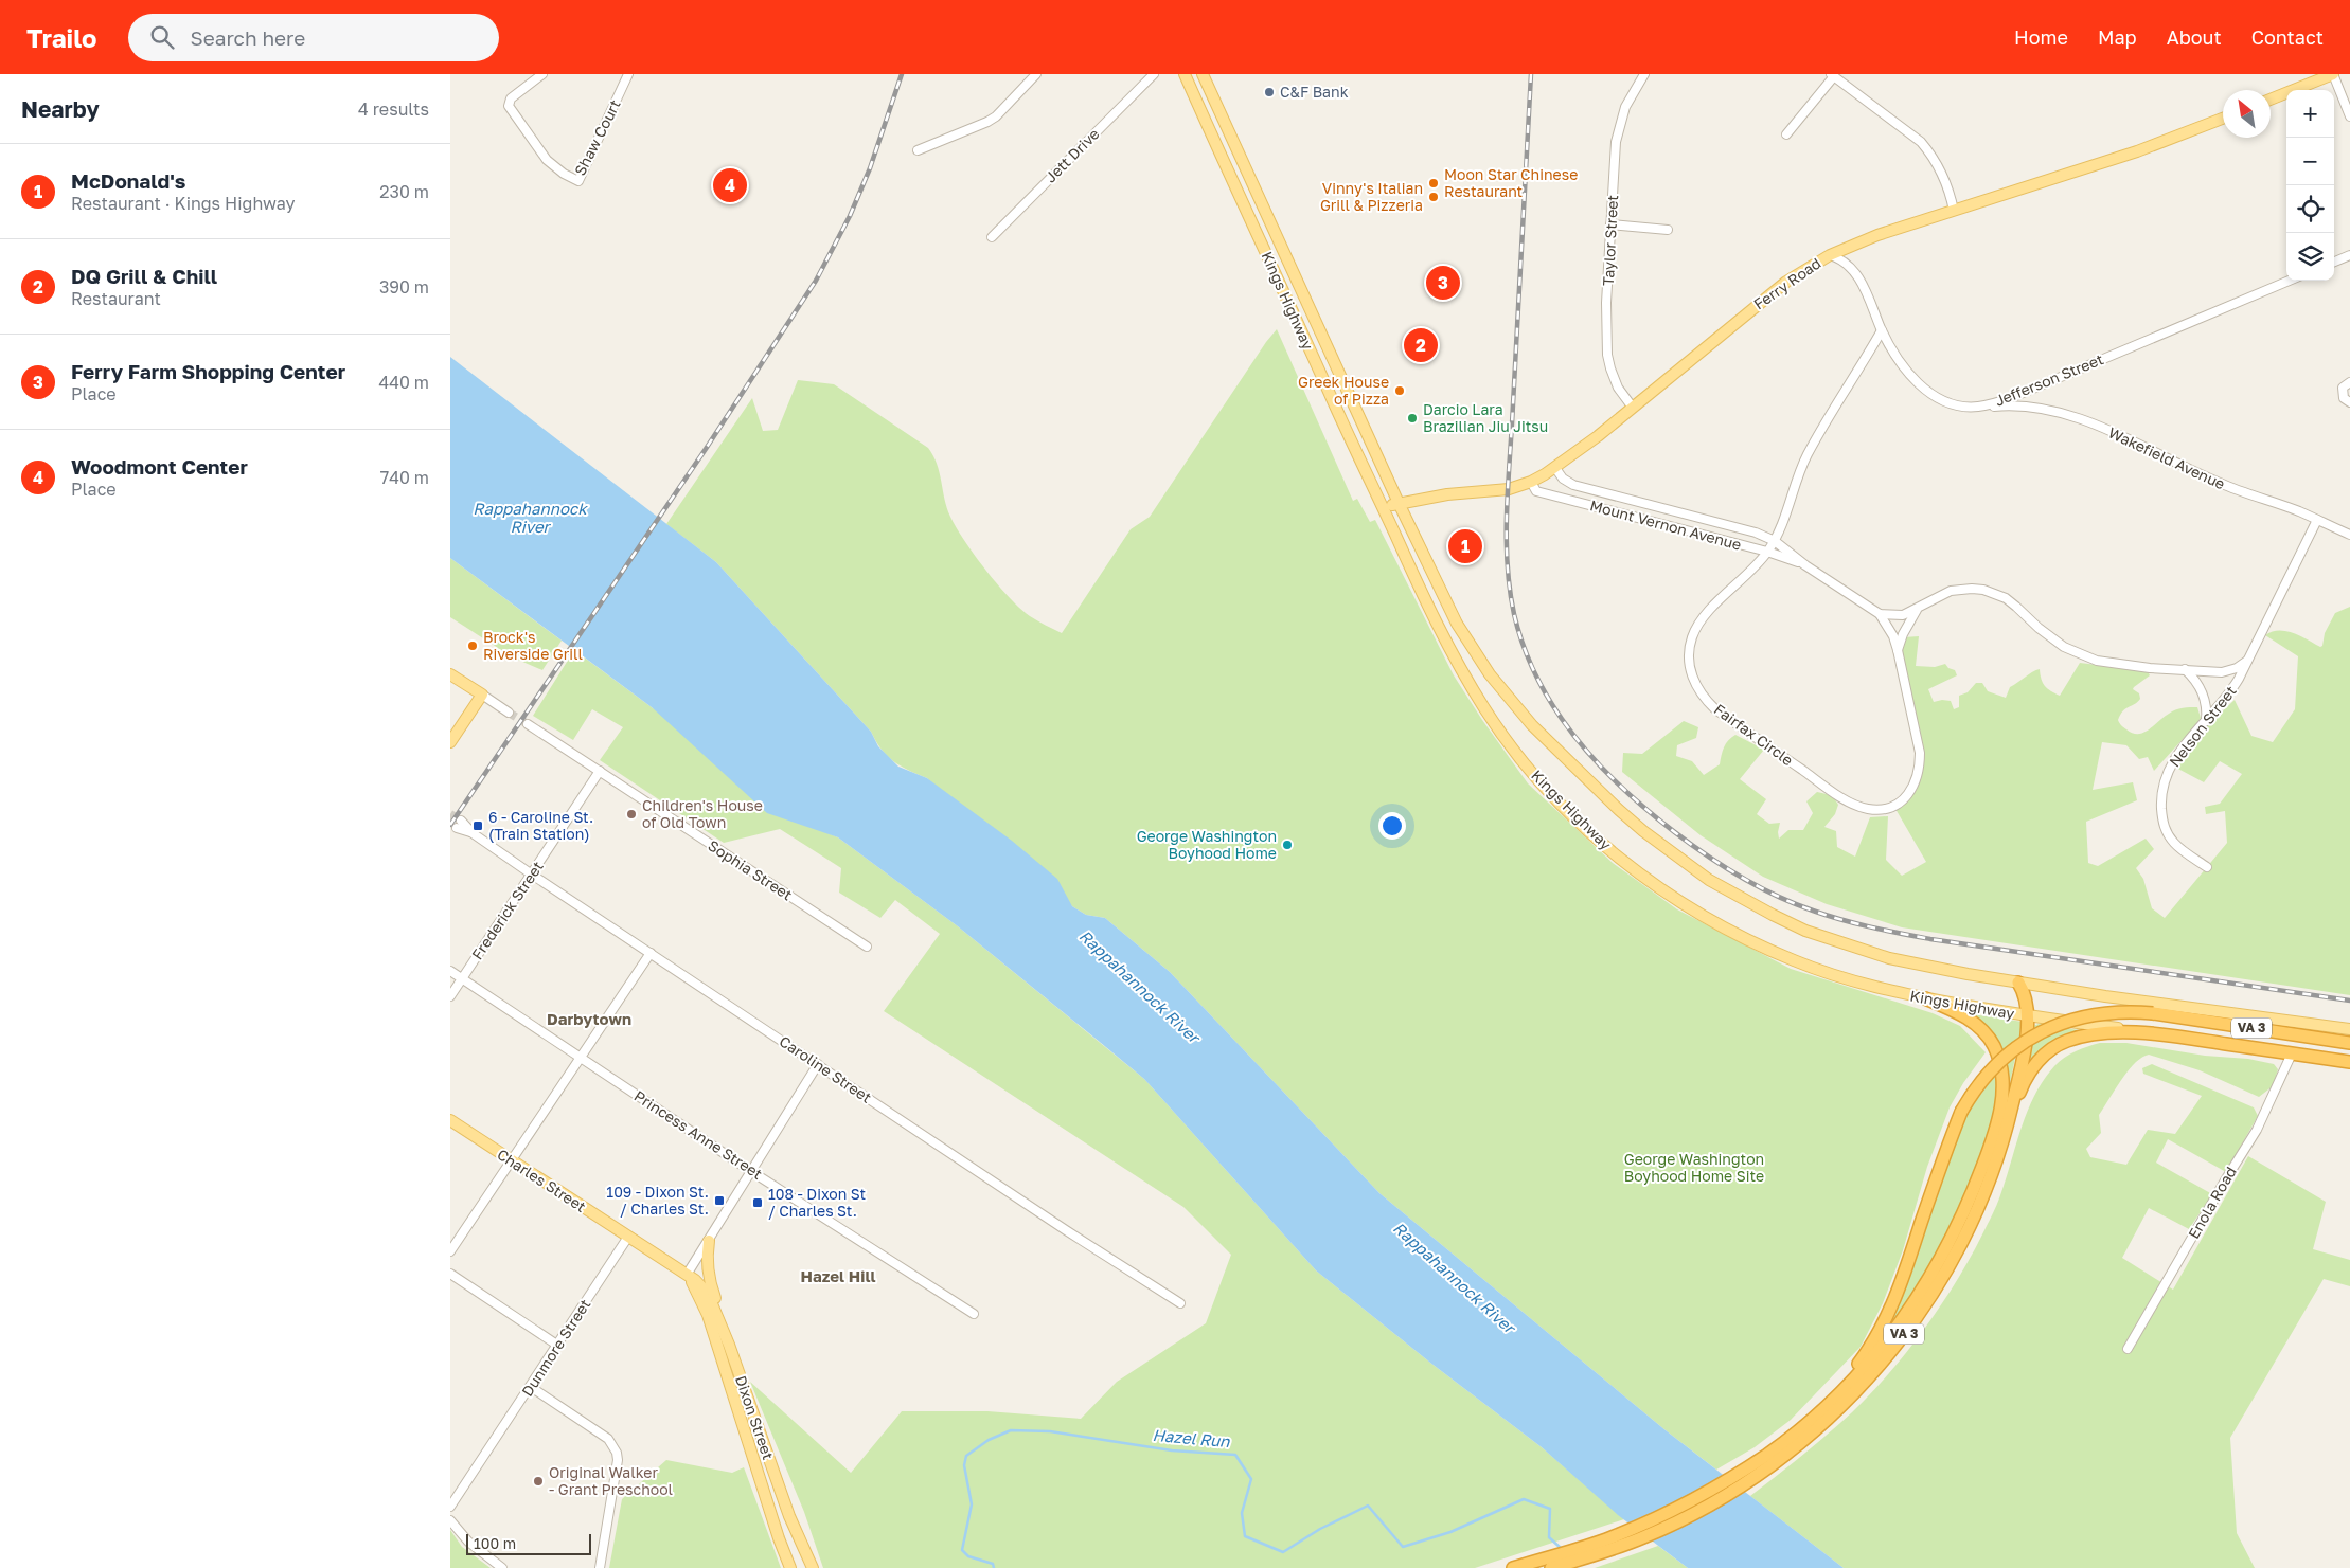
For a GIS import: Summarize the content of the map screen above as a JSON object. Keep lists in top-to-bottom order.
{
  "streets": {
    "highway": ["Kings Highway", "VA 3"],
    "main road": ["Ferry Road", "Charles Street", "Dixon Street"],
    "street": [
      "Shaw Court",
      "Jett Drive",
      "Taylor Street",
      "Jefferson Street",
      "Wakefield Avenue",
      "Mount Vernon Avenue",
      "Nelson Street",
      "Fairfax Circle",
      "Sophia Street",
      "Frederick Street",
      "Caroline Street",
      "Princess Anne Street",
      "Enola Road",
      "Dunmore Street"
    ]
  },
  "crossings": [
    ["Taylor Street", "Ferry Road"],
    ["Ferry Road", "Kings Highway"],
    ["Ferry Road", "Jefferson Street"],
    ["Ferry Road", "Mount Vernon Avenue"],
    ["Kings Highway", "VA 3"],
    ["Kings Highway", "Enola Road"],
    ["Jefferson Street", "Wakefield Avenue"],
    ["Jefferson Street", "Fairfax Circle"],
    ["Wakefield Avenue", "Nelson Street"],
    ["Mount Vernon Avenue", "Fairfax Circle"],
    ["Sophia Street", "Frederick Street"],
    ["Frederick Street", "Caroline Street"],
    ["Frederick Street", "Princess Anne Street"],
    ["Charles Street", "Dunmore Street"],
    ["Charles Street", "Dixon Street"]
  ],
  "districts": ["Darbytown", "Hazel Hill"],
  "water": ["Rappahannock River", "Hazel Run"],
  "parks": ["George Washington Boyhood Home Site"],
  "places": {
    "other": [
      "C&F Bank",
      "Moon Star Chinese Restaurant",
      "Vinny's Italian Grill & Pizzeria",
      "Greek House of Pizza",
      "Darcio Lara Brazilian Jiu Jitsu",
      "Brock's Riverside Grill",
      "Children's House of Old Town",
      "George Washington Boyhood Home",
      "Original Walker - Grant Preschool"
    ],
    "transit": ["6 - Caroline St. (Train Station)", "109 - Dixon St. / Charles St.", "108 - Dixon St / Charles St."]
  },
  "scale_bar": "100 m",
  "north": "top left",
  "page": {
    "header": "Trailo",
    "search": "Search here",
    "nav": [
      "Home",
      "Map",
      "About",
      "Contact"
    ],
    "heading": ["Nearby", "4 results"],
    "map_buttons": ["+", "−"],
    "list": [
      {
        "mark": "1",
        "name": "McDonald's",
        "note": "Restaurant · Kings Highway",
        "value": "230 m"
      },
      {
        "mark": "2",
        "name": "DQ Grill & Chill",
        "note": "Restaurant",
        "value": "390 m"
      },
      {
        "mark": "3",
        "name": "Ferry Farm Shopping Center",
        "note": "Place",
        "value": "440 m"
      },
      {
        "mark": "4",
        "name": "Woodmont Center",
        "note": "Place",
        "value": "740 m"
      }
    ],
    "pins": [
      "4",
      "3",
      "2",
      "1"
    ],
    "scale": "100 m"
  }
}
